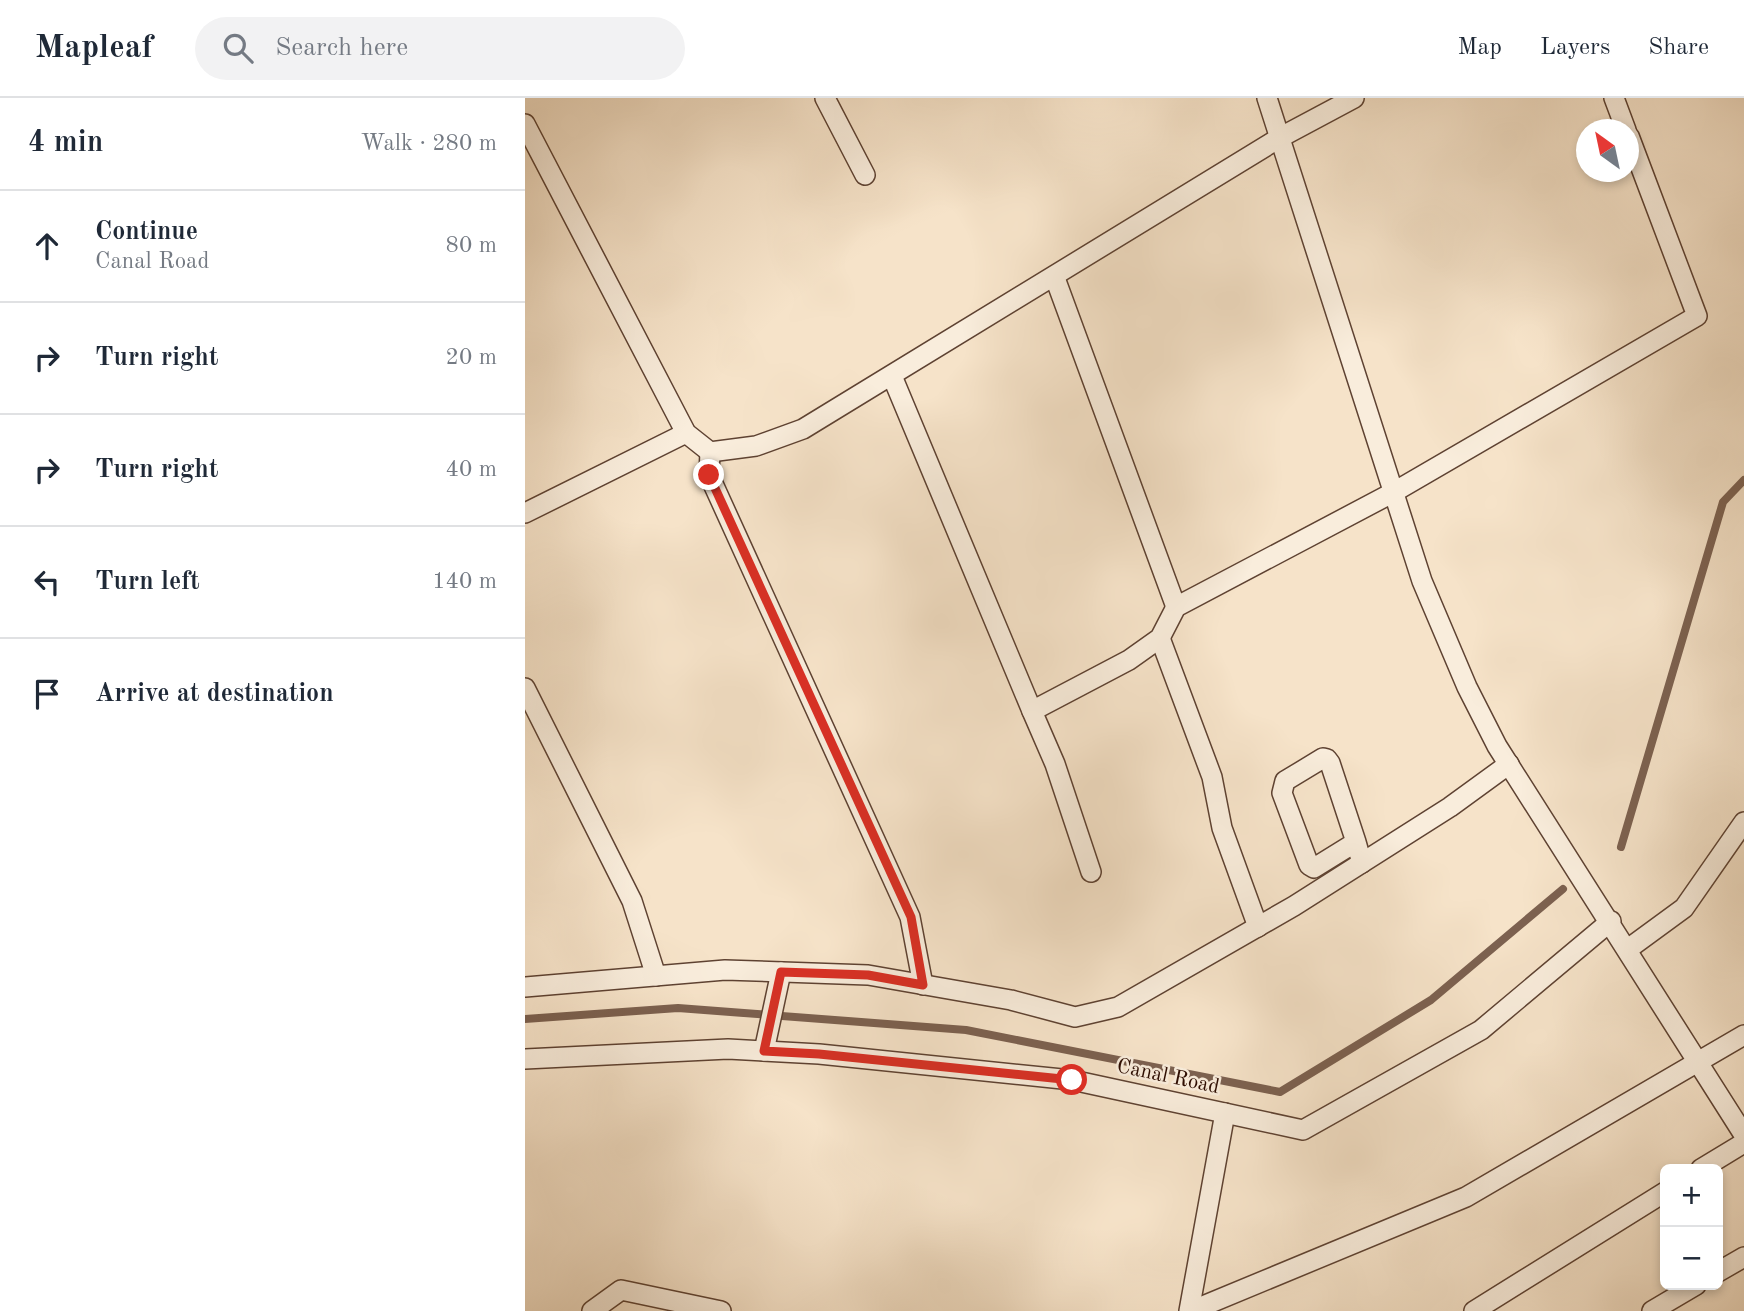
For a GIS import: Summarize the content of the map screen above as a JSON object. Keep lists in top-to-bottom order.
{
  "streets": {
    "street": ["Canal Road"]
  },
  "north": "top left",
  "page": {
    "header": "Mapleaf",
    "search": "Search here",
    "nav": ["Map", "Layers", "Share"],
    "heading": ["4 min", "Walk · 280 m"],
    "list": [
      ["Continue", "Canal Road", "80 m"],
      ["Turn right", "20 m"],
      ["Turn right", "40 m"],
      ["Turn left", "140 m"],
      "Arrive at destination"
    ],
    "map_buttons": ["+", "−"]
  }
}
